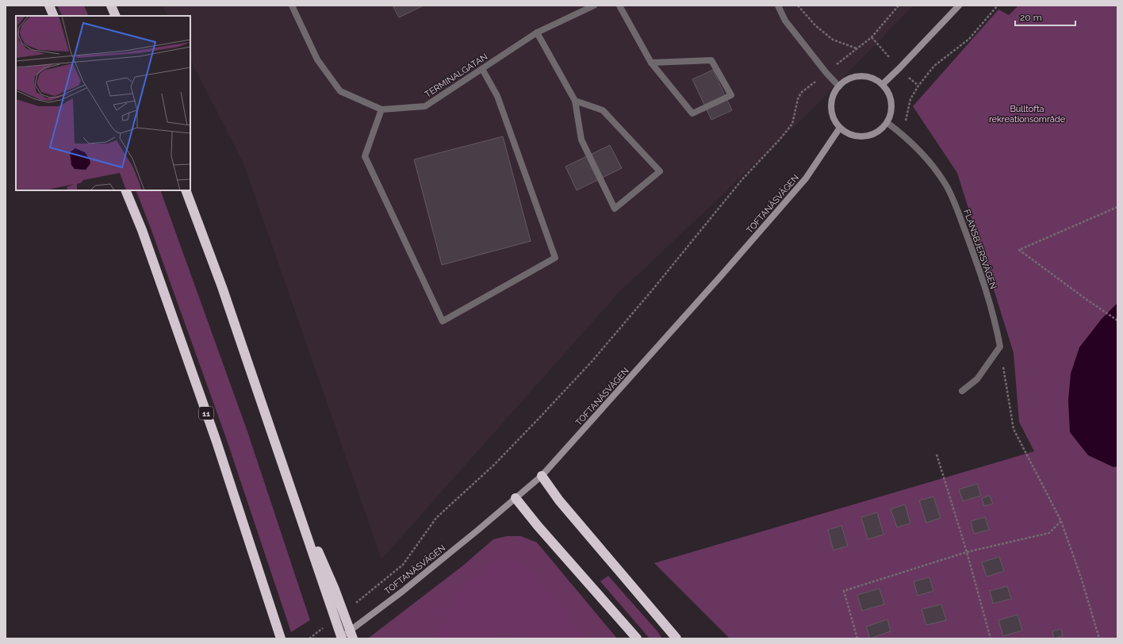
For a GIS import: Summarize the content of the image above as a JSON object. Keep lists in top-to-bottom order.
{
  "streets": {
    "highway": ["11"],
    "street": ["TERMINALGATAN", "TOFTANÄSVÄGEN", "FLANSBJERSVÄGEN"]
  },
  "crossings": [
    ["TOFTANÄSVÄGEN", "FLANSBJERSVÄGEN"]
  ],
  "parks": ["Bulltofta rekreationsområde"],
  "scale_bar": "20 m"
}
